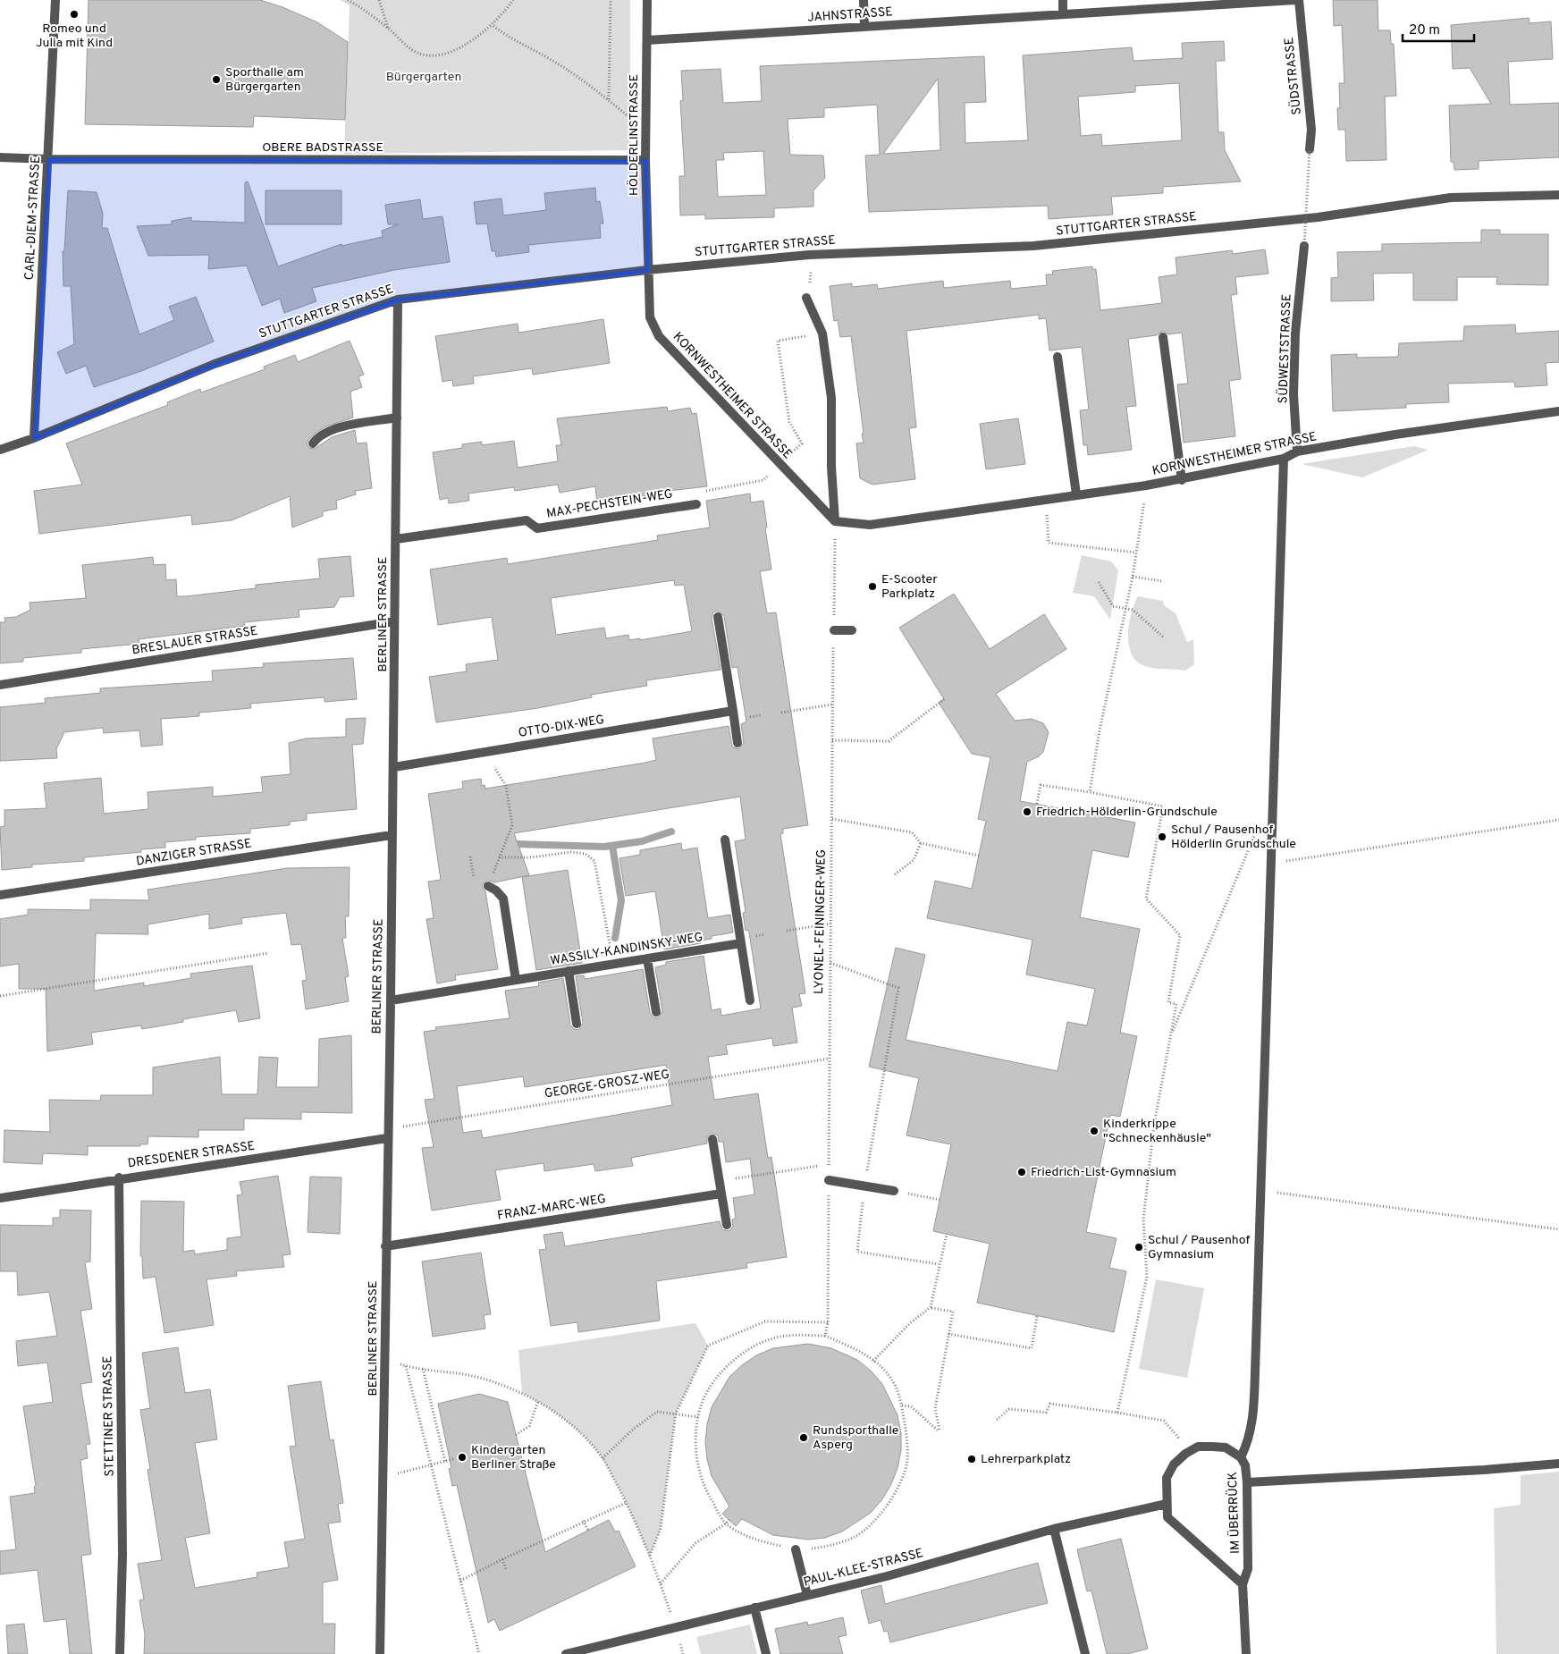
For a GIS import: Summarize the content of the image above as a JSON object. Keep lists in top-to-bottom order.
{
  "streets": {
    "street": [
      "JAHNSTRASSE",
      "SÜDSTRASSE",
      "HÖLDERLINSTRASSE",
      "OBERE BADSTRASSE",
      "CARL-DIEM-STRASSE",
      "STUTTGARTER STRASSE",
      "SÜDWESTSTRASSE",
      "KORNWESTHEIMER STRASSE",
      "MAX-PECHSTEIN-WEG",
      "BERLINER STRASSE",
      "BRESLAUER STRASSE",
      "OTTO-DIX-WEG",
      "DANZIGER STRASSE",
      "WASSILY-KANDINSKY-WEG",
      "DRESDENER STRASSE",
      "FRANZ-MARC-WEG",
      "STETTINER STRASSE",
      "IM ÜBERRÜCK",
      "PAUL-KLEE-STRASSE"
    ],
    "path": ["LYONEL-FEININGER-WEG", "GEORGE-GROSZ-WEG"]
  },
  "crossings": [
    ["JAHNSTRASSE", "SÜDSTRASSE"],
    ["JAHNSTRASSE", "HÖLDERLINSTRASSE"],
    ["HÖLDERLINSTRASSE", "OBERE BADSTRASSE"],
    ["HÖLDERLINSTRASSE", "STUTTGARTER STRASSE"],
    ["HÖLDERLINSTRASSE", "KORNWESTHEIMER STRASSE"],
    ["OBERE BADSTRASSE", "CARL-DIEM-STRASSE"],
    ["CARL-DIEM-STRASSE", "STUTTGARTER STRASSE"],
    ["STUTTGARTER STRASSE", "KORNWESTHEIMER STRASSE"],
    ["STUTTGARTER STRASSE", "BERLINER STRASSE"],
    ["SÜDWESTSTRASSE", "KORNWESTHEIMER STRASSE"],
    ["KORNWESTHEIMER STRASSE", "LYONEL-FEININGER-WEG"],
    ["MAX-PECHSTEIN-WEG", "BERLINER STRASSE"],
    ["BERLINER STRASSE", "BRESLAUER STRASSE"],
    ["BERLINER STRASSE", "OTTO-DIX-WEG"],
    ["BERLINER STRASSE", "DANZIGER STRASSE"],
    ["BERLINER STRASSE", "WASSILY-KANDINSKY-WEG"],
    ["BERLINER STRASSE", "GEORGE-GROSZ-WEG"],
    ["BERLINER STRASSE", "DRESDENER STRASSE"],
    ["BERLINER STRASSE", "FRANZ-MARC-WEG"],
    ["LYONEL-FEININGER-WEG", "GEORGE-GROSZ-WEG"],
    ["GEORGE-GROSZ-WEG", "DRESDENER STRASSE"],
    ["DRESDENER STRASSE", "STETTINER STRASSE"],
    ["IM ÜBERRÜCK", "PAUL-KLEE-STRASSE"]
  ],
  "parks": ["Bürgergarten"],
  "places": [
    "Romeo und Julia mit Kind",
    "Sporthalle am Bürgergarten",
    "E-Scooter Parkplatz",
    "Friedrich-Hölderlin-Grundschule",
    "Schul / Pausenhof Hölderlin Grundschule",
    "Kinderkrippe \"Schneckenhäusle\"",
    "Friedrich-List-Gymnasium",
    "Schul / Pausenhof Gymnasium",
    "Rundsporthalle Asperg",
    "Kindergarten Berliner Straße",
    "Lehrerparkplatz"
  ],
  "scale_bar": "20 m"
}
